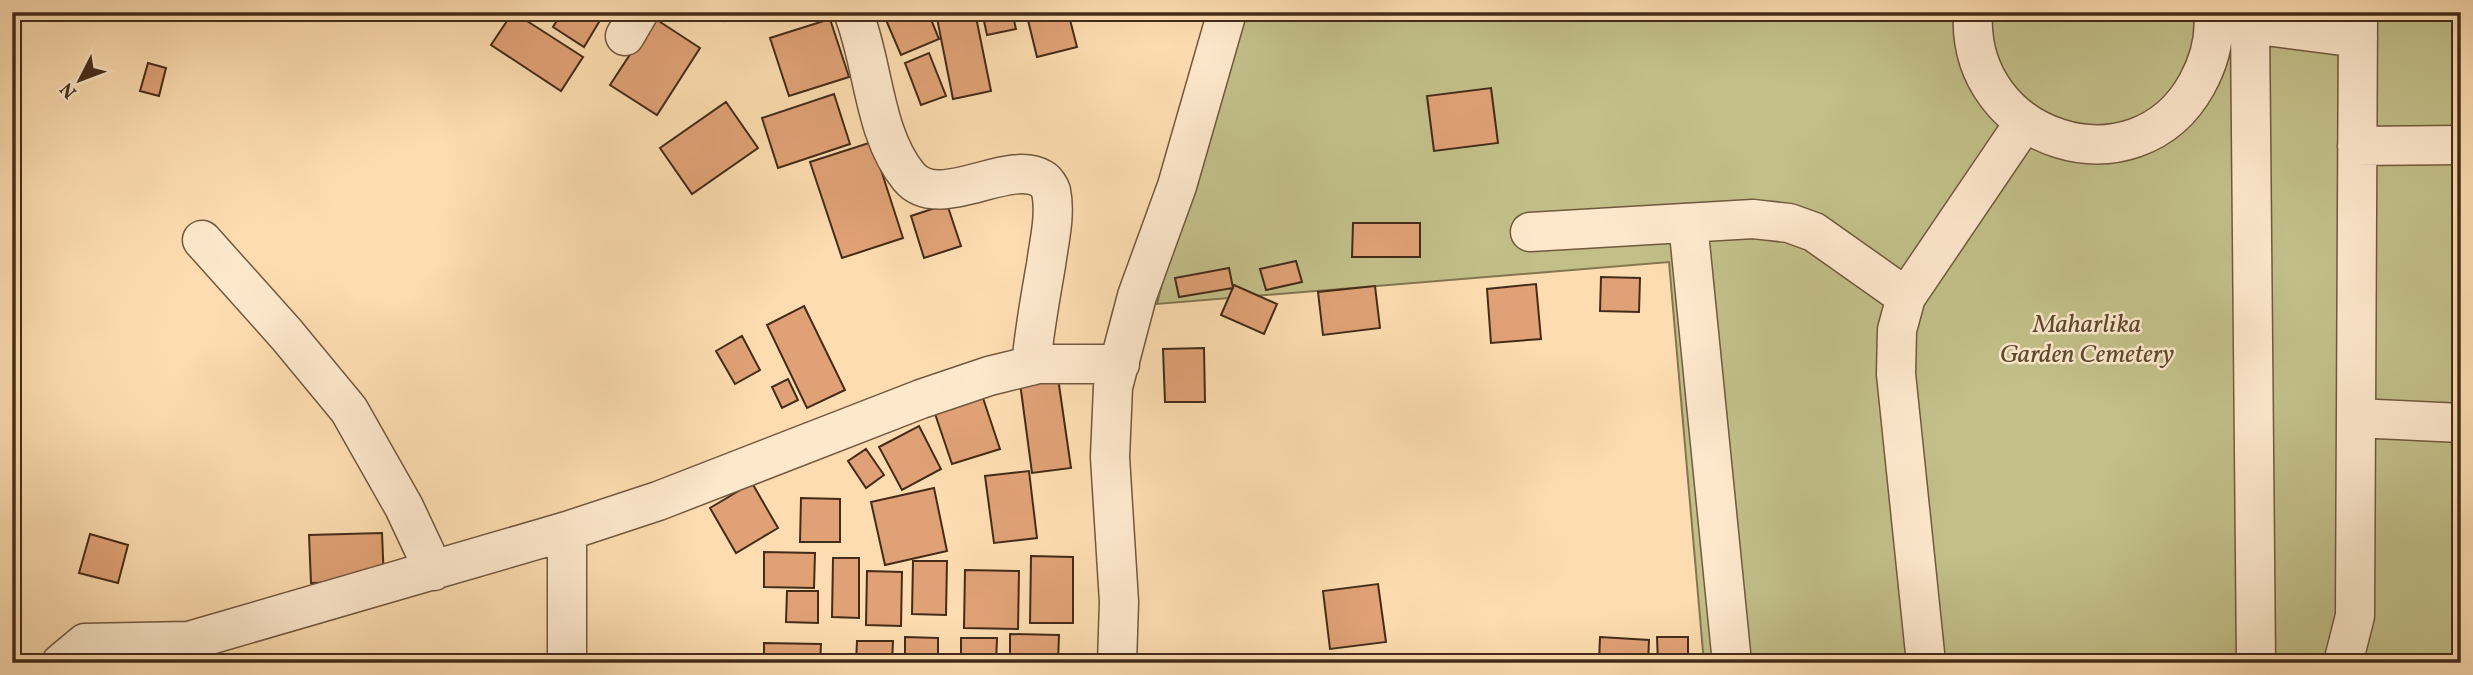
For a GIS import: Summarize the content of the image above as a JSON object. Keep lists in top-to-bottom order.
{
  "parks": ["Maharlika Garden Cemetery"],
  "north": "bottom left"
}
